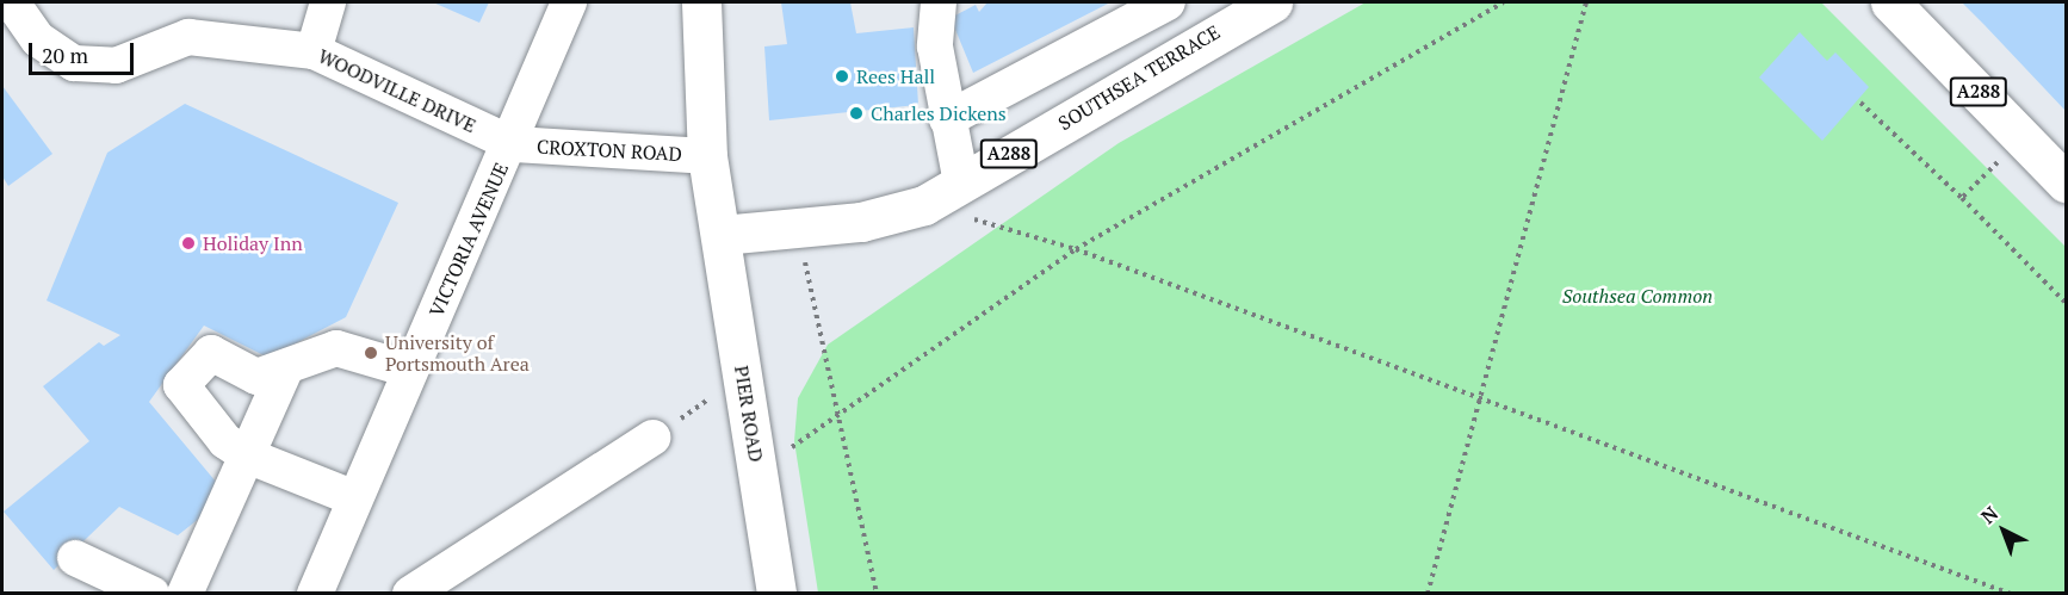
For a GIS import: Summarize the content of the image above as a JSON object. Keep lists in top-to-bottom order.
{
  "streets": {
    "main road": ["SOUTHSEA TERRACE", "A288", "PIER ROAD"],
    "street": ["WOODVILLE DRIVE", "CROXTON ROAD", "VICTORIA AVENUE"]
  },
  "crossings": [
    ["SOUTHSEA TERRACE", "PIER ROAD"],
    ["WOODVILLE DRIVE", "CROXTON ROAD"],
    ["WOODVILLE DRIVE", "VICTORIA AVENUE"],
    ["CROXTON ROAD", "VICTORIA AVENUE"],
    ["CROXTON ROAD", "PIER ROAD"]
  ],
  "parks": ["Southsea Common"],
  "places": [
    "Rees Hall",
    "Charles Dickens",
    "Holiday Inn",
    "University of Portsmouth Area"
  ],
  "scale_bar": "20 m",
  "north": "top left"
}
